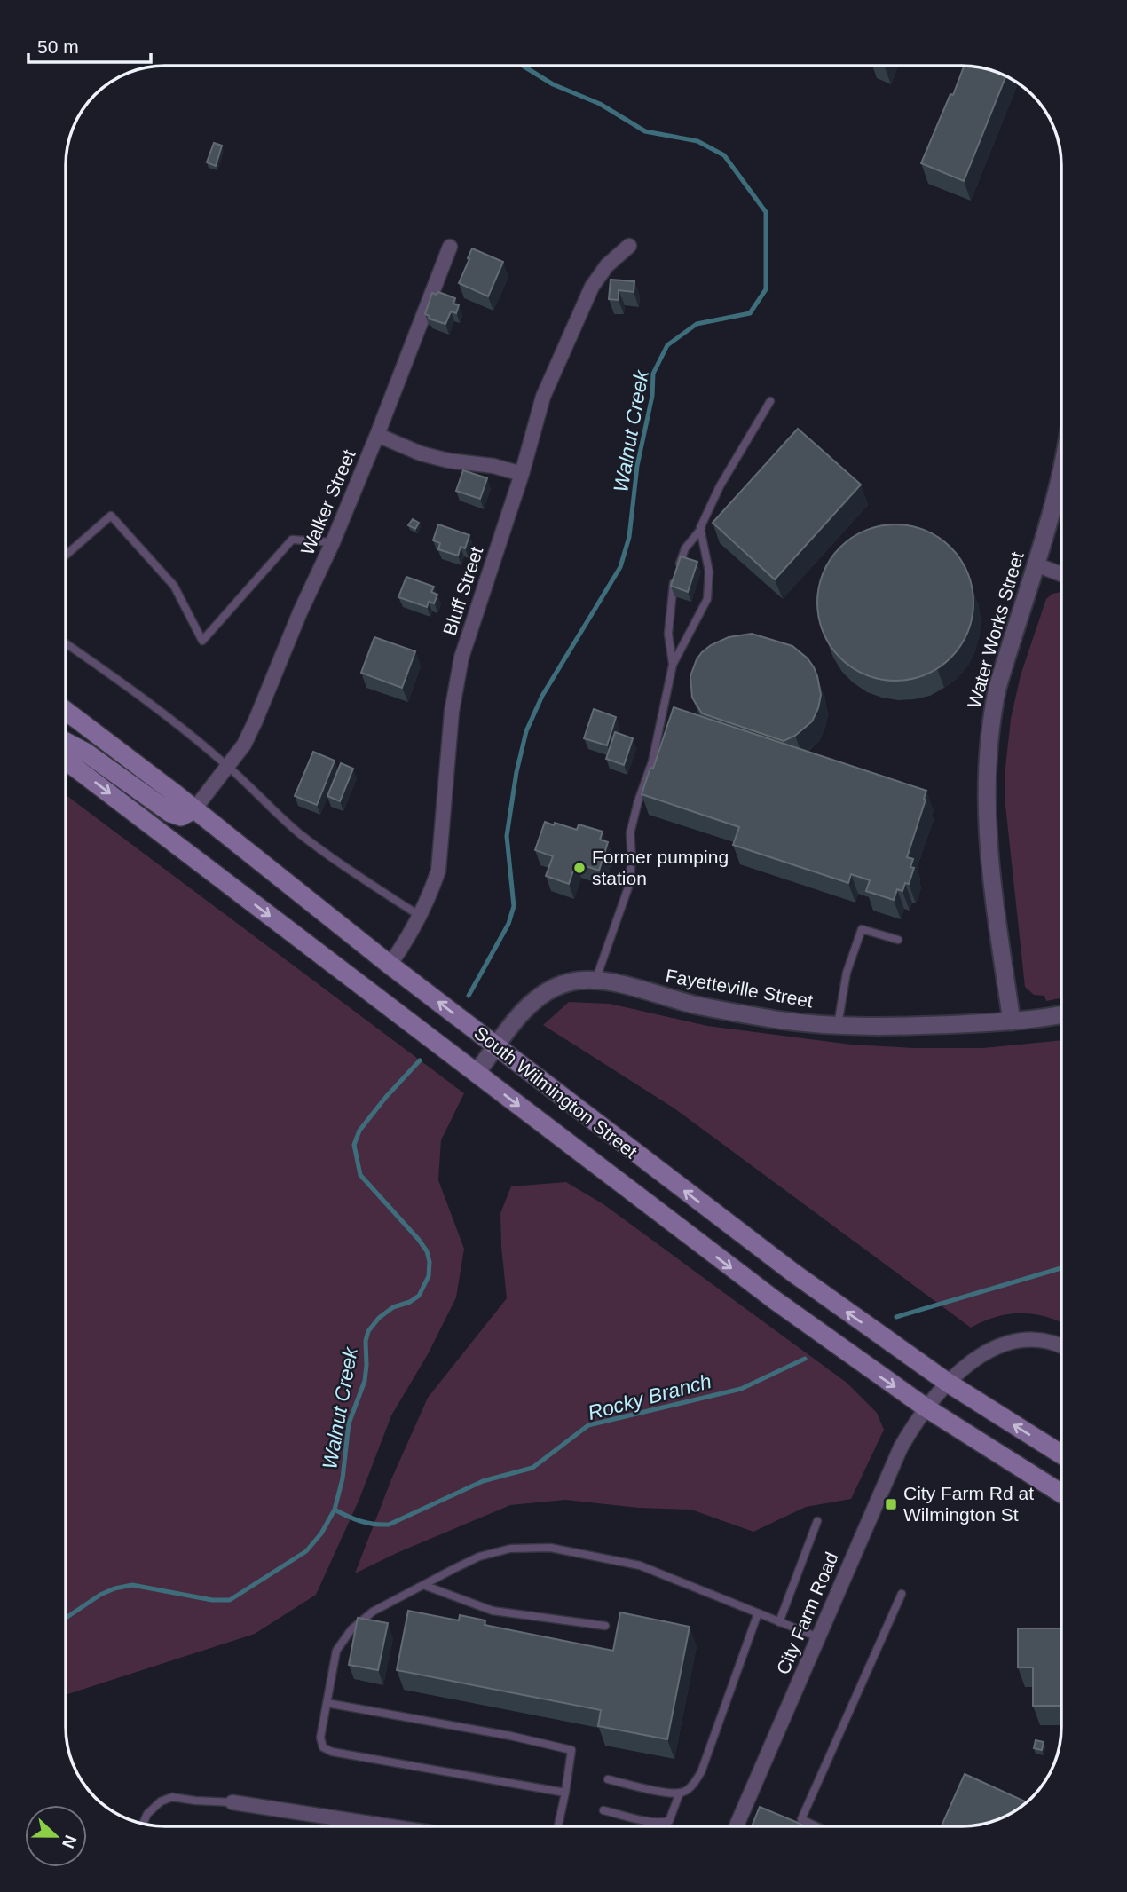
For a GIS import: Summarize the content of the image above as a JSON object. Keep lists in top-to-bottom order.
{
  "streets": {
    "main road": ["South Wilmington Street"],
    "street": [
      "Walker Street",
      "Bluff Street",
      "Water Works Street",
      "Fayetteville Street",
      "City Farm Road"
    ]
  },
  "crossings": [
    ["Walker Street", "South Wilmington Street"],
    ["Bluff Street", "South Wilmington Street"],
    ["Water Works Street", "Fayetteville Street"],
    ["Fayetteville Street", "South Wilmington Street"],
    ["South Wilmington Street", "City Farm Road"]
  ],
  "water": ["Walnut Creek", "Rocky Branch"],
  "places": {
    "other": ["Former pumping station"],
    "transit": ["City Farm Rd at Wilmington St"]
  },
  "scale_bar": "50 m",
  "north": "right"
}
